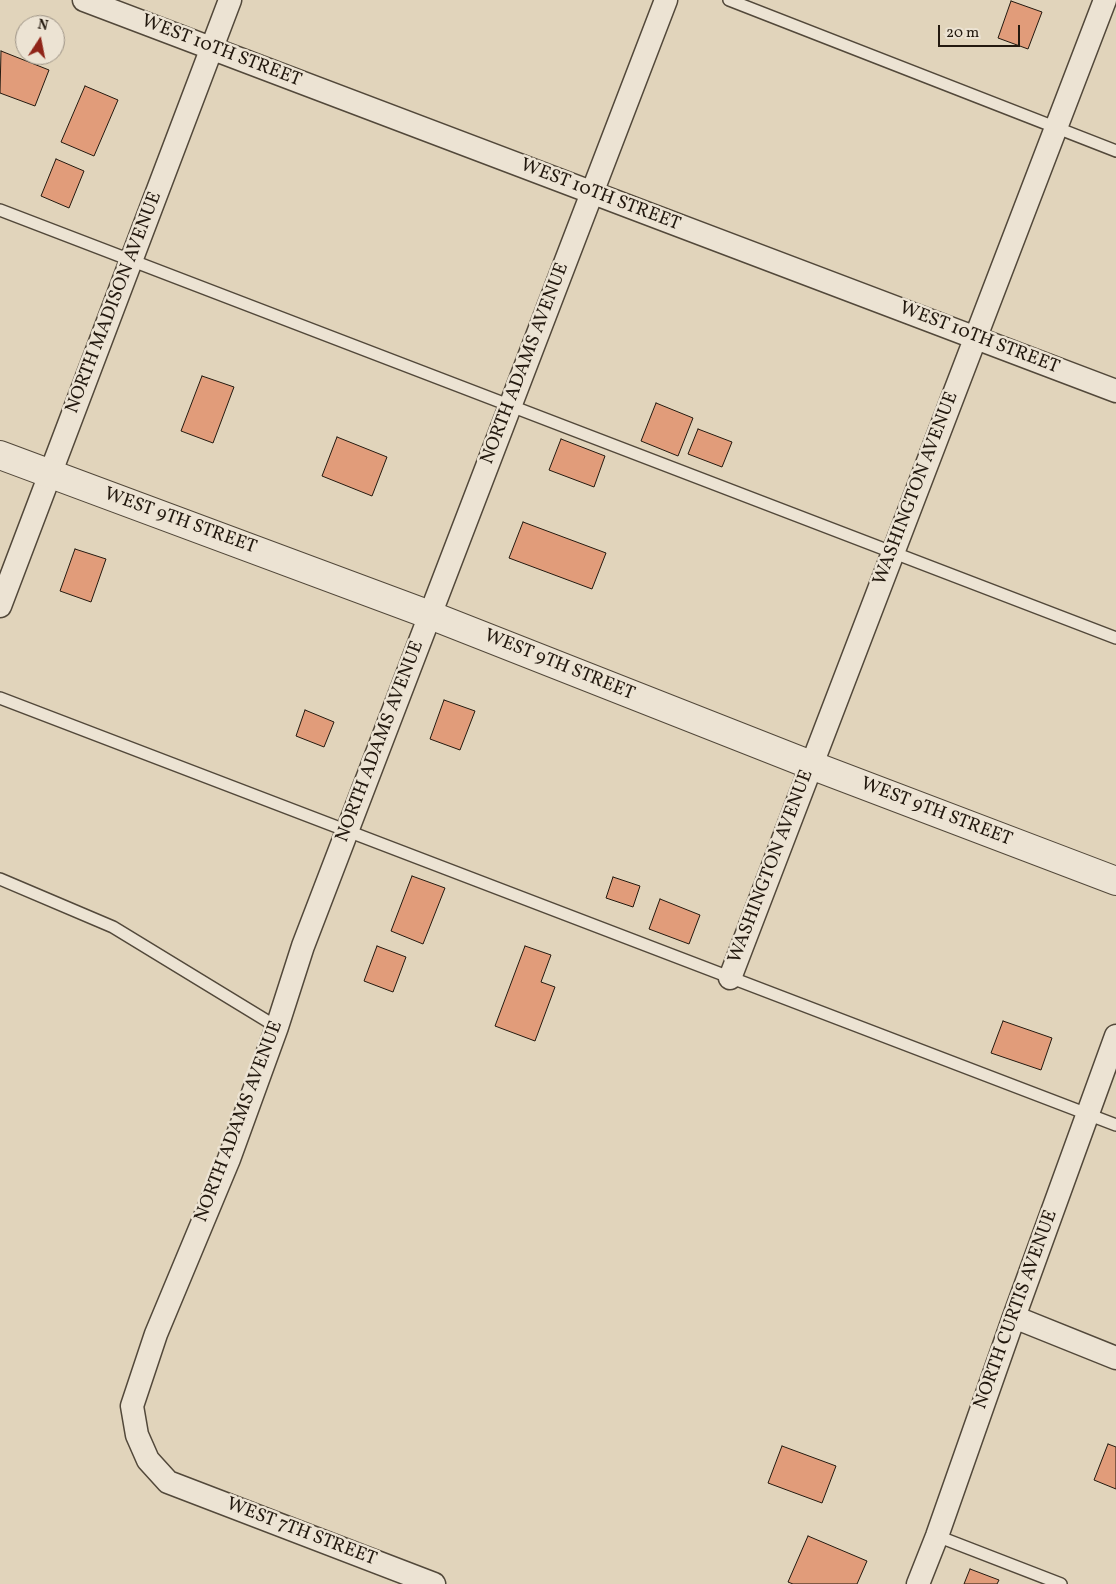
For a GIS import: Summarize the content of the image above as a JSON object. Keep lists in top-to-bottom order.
{
  "streets": {
    "street": [
      "WEST 10TH STREET",
      "NORTH MADISON AVENUE",
      "NORTH ADAMS AVENUE",
      "WASHINGTON AVENUE",
      "WEST 9TH STREET",
      "NORTH CURTIS AVENUE",
      "WEST 7TH STREET"
    ]
  },
  "crossings": [
    ["WEST 10TH STREET", "NORTH MADISON AVENUE"],
    ["WEST 10TH STREET", "NORTH ADAMS AVENUE"],
    ["WEST 10TH STREET", "WASHINGTON AVENUE"],
    ["NORTH MADISON AVENUE", "WEST 9TH STREET"],
    ["NORTH ADAMS AVENUE", "WEST 9TH STREET"],
    ["NORTH ADAMS AVENUE", "WEST 7TH STREET"],
    ["WASHINGTON AVENUE", "WEST 9TH STREET"]
  ],
  "scale_bar": "20 m",
  "north": "top"
}
